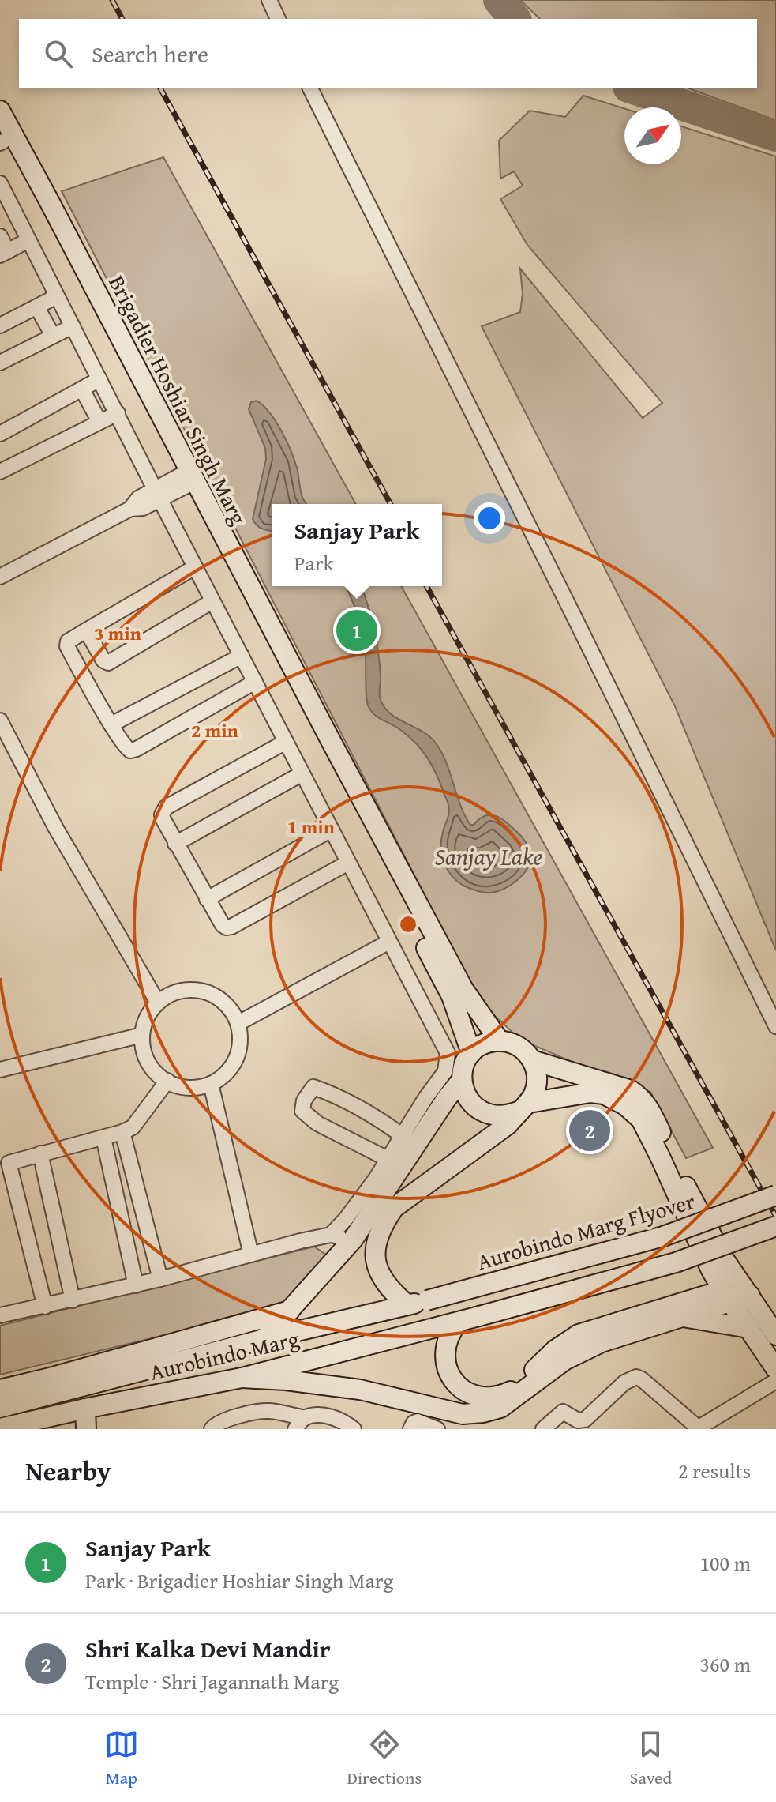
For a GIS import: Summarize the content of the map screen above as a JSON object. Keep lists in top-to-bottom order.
{
  "streets": {
    "main road": ["Brigadier Hoshiar Singh Marg", "Aurobindo Marg Flyover", "Aurobindo Marg"]
  },
  "crossings": [
    ["Aurobindo Marg Flyover", "Aurobindo Marg"]
  ],
  "water": ["Sanjay Lake"],
  "north": "top right",
  "page": {
    "search": "Search here",
    "popup": ["Sanjay Park", "Park"],
    "pins": ["1", "2"],
    "heading": ["Nearby", "2 results"],
    "list": [
      {
        "mark": "1",
        "name": "Sanjay Park",
        "note": "Park · Brigadier Hoshiar Singh Marg",
        "value": "100 m"
      },
      {
        "mark": "2",
        "name": "Shri Kalka Devi Mandir",
        "note": "Temple · Shri Jagannath Marg",
        "value": "360 m"
      }
    ],
    "nav": ["Map", "Directions", "Saved"]
  },
  "rings": ["3 min", "2 min", "1 min"]
}
